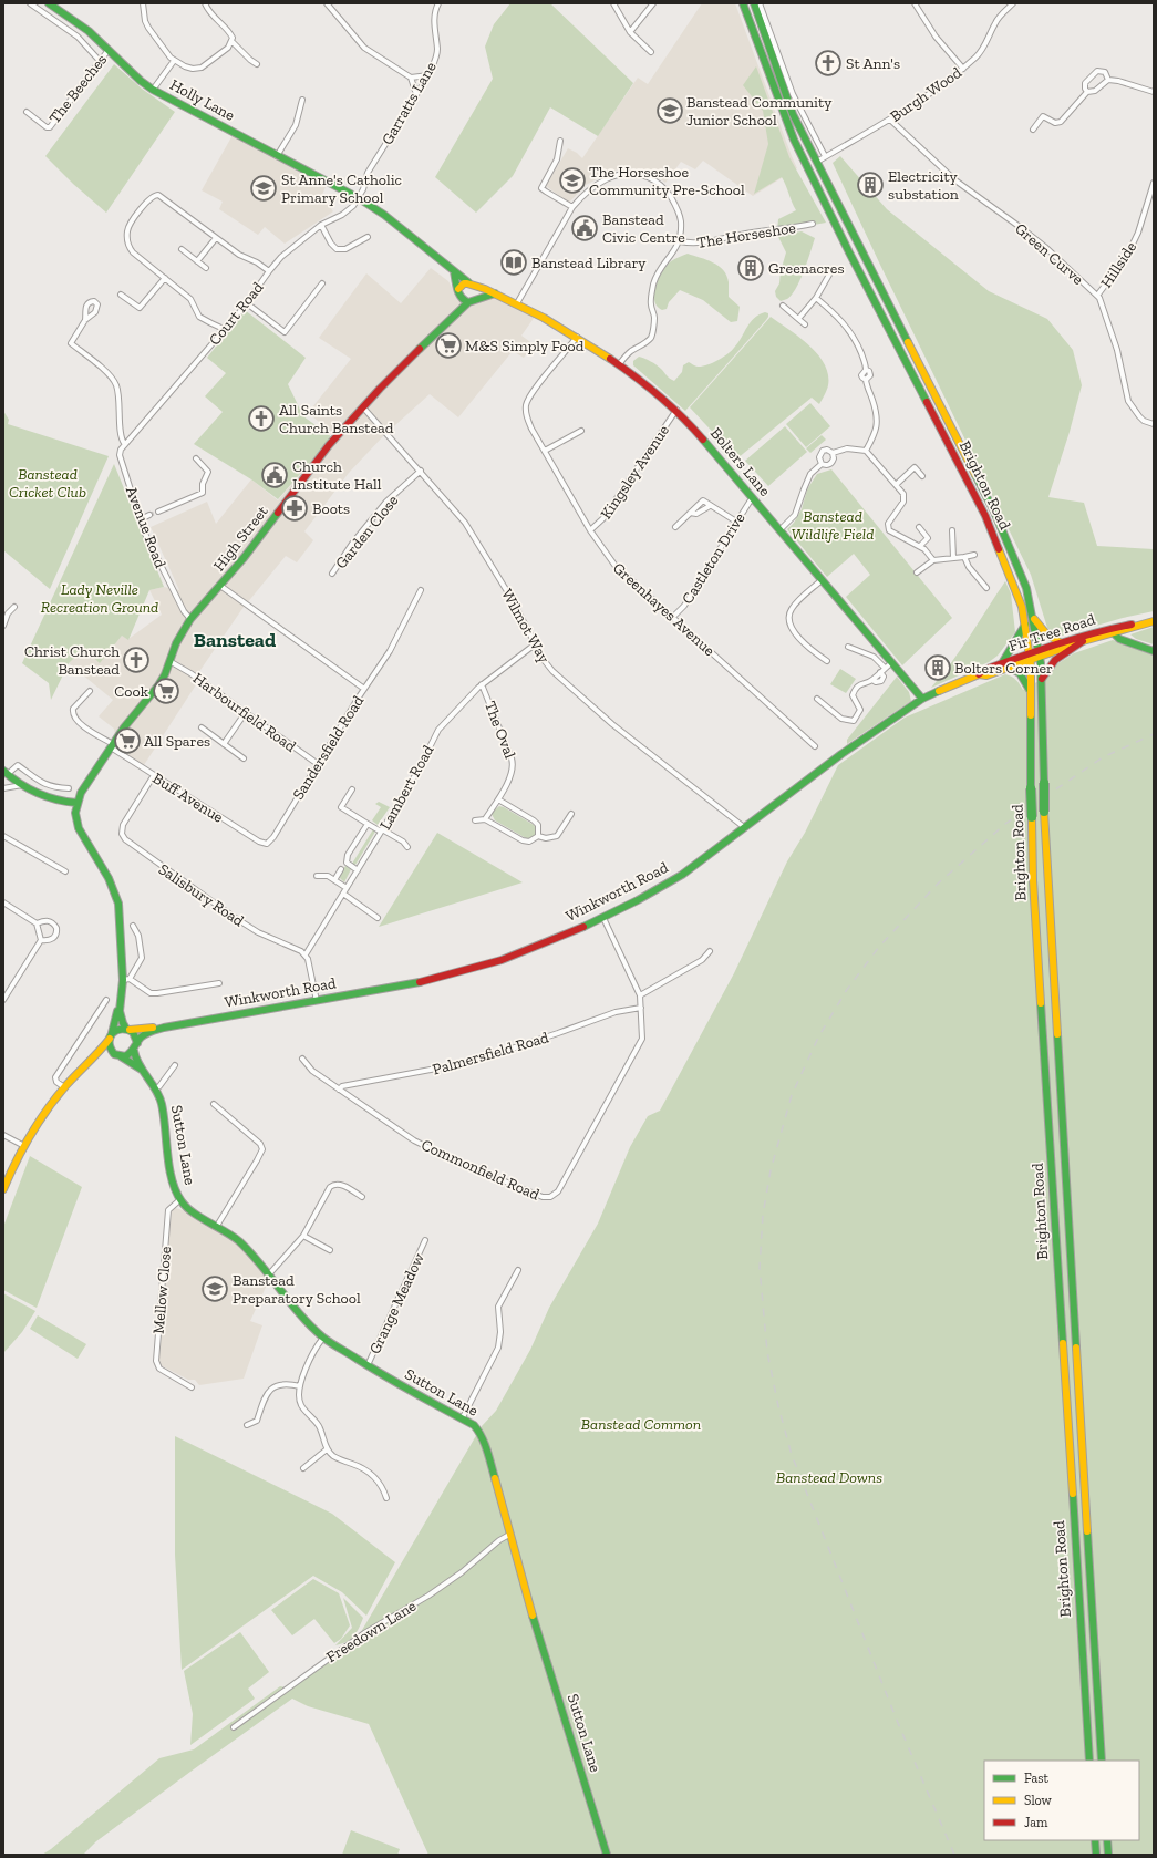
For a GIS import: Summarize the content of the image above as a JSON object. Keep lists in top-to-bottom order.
{
  "streets": {
    "main road": [
      "Holly Lane",
      "Bolters Lane",
      "Brighton Road",
      "High Street",
      "Fir Tree Road",
      "Winkworth Road",
      "Sutton Lane"
    ],
    "street": [
      "The Beeches",
      "Burgh Wood",
      "Garratts Lane",
      "The Horseshoe",
      "Green Curve",
      "Hillside",
      "Court Road",
      "Kingsley Avenue",
      "Avenue Road",
      "Garden Close",
      "Castleton Drive",
      "Greenhayes Avenue",
      "Wilmot Way",
      "Harbourfield Road",
      "The Oval",
      "Sandersfield Road",
      "Lambert Road",
      "Buff Avenue",
      "Salisbury Road",
      "Palmersfield Road",
      "Commonfield Road",
      "Mellow Close",
      "Grange Meadow",
      "Freedown Lane"
    ]
  },
  "crossings": [
    ["The Beeches", "Holly Lane"],
    ["Burgh Wood", "Green Curve"],
    ["Burgh Wood", "Brighton Road"],
    ["Holly Lane", "Garratts Lane"],
    ["Holly Lane", "Court Road"],
    ["Garratts Lane", "Court Road"],
    ["The Horseshoe", "Bolters Lane"],
    ["Green Curve", "Hillside"],
    ["Court Road", "Avenue Road"],
    ["Bolters Lane", "Kingsley Avenue"],
    ["Bolters Lane", "High Street"],
    ["Bolters Lane", "Castleton Drive"],
    ["Bolters Lane", "Greenhayes Avenue"],
    ["Bolters Lane", "Winkworth Road"],
    ["Kingsley Avenue", "Greenhayes Avenue"],
    ["Brighton Road", "Fir Tree Road"],
    ["Avenue Road", "High Street"],
    ["Garden Close", "Wilmot Way"],
    ["High Street", "Wilmot Way"],
    ["High Street", "Harbourfield Road"],
    ["High Street", "Buff Avenue"],
    ["Castleton Drive", "Greenhayes Avenue"],
    ["Wilmot Way", "Lambert Road"],
    ["Wilmot Way", "Winkworth Road"],
    ["Fir Tree Road", "Winkworth Road"],
    ["Harbourfield Road", "Sandersfield Road"],
    ["The Oval", "Lambert Road"],
    ["Sandersfield Road", "Buff Avenue"],
    ["Lambert Road", "Salisbury Road"],
    ["Buff Avenue", "Salisbury Road"],
    ["Palmersfield Road", "Commonfield Road"],
    ["Sutton Lane", "Mellow Close"],
    ["Sutton Lane", "Grange Meadow"],
    ["Sutton Lane", "Freedown Lane"]
  ],
  "districts": ["Banstead"],
  "parks": [
    "Banstead Cricket Club",
    "Banstead Wildlife Field",
    "Lady Neville Recreation Ground",
    "Banstead Common",
    "Banstead Downs"
  ],
  "places": {
    "church": ["St Ann's", "All Saints Church Banstead", "Christ Church Banstead"],
    "school or university": [
      "Banstead Community Junior School",
      "The Horseshoe Community Pre-School",
      "St Anne's Catholic Primary School",
      "Banstead Preparatory School"
    ],
    "building": ["Electricity substation", "Greenacres", "Bolters Corner"],
    "public building": ["Banstead Civic Centre", "Church Institute Hall"],
    "library": ["Banstead Library"],
    "supermarket": ["M&S Simply Food", "Cook", "All Spares"],
    "pharmacy": ["Boots"]
  },
  "legend": ["Fast", "Slow", "Jam"]
}
